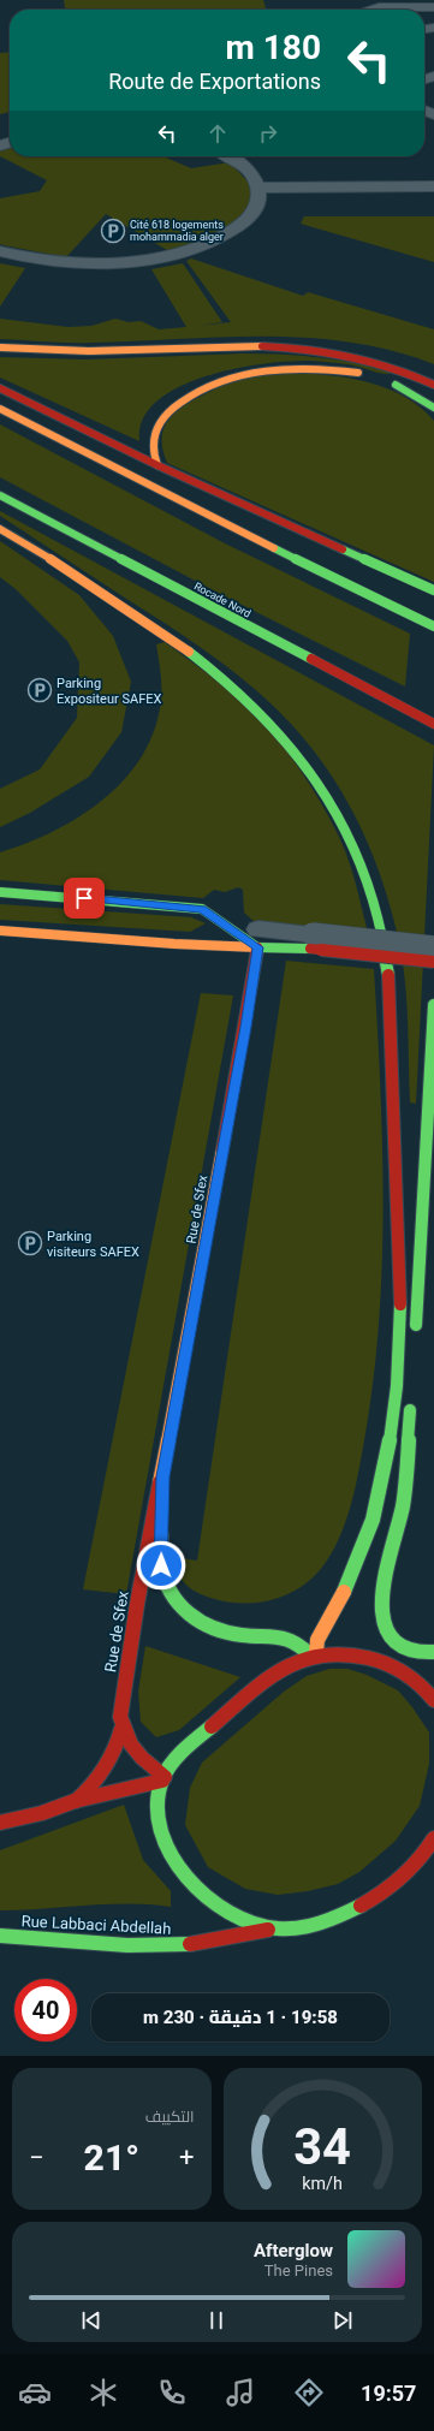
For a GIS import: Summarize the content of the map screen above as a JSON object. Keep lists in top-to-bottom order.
{
  "streets": {
    "main road": ["Rocade Nord", "Rue de Sfex", "Rue Labbaci Abdellah"]
  },
  "places": {
    "parking": ["Cité 618 logements mohammadia alger", "Parking Expositeur SAFEX", "Parking visiteurs SAFEX"]
  },
  "page": {
    "turn": ["180 m", "Route de Exportations"],
    "limit": "40",
    "trip": "19:58 · 1 دقيقة · 230 m",
    "tile": "التكييف",
    "heat": ["−", "21°", "+"],
    "song": ["Afterglow", "The Pines"],
    "tabs": "19:57",
    "gauge": ["34", "km/h"]
  }
}
